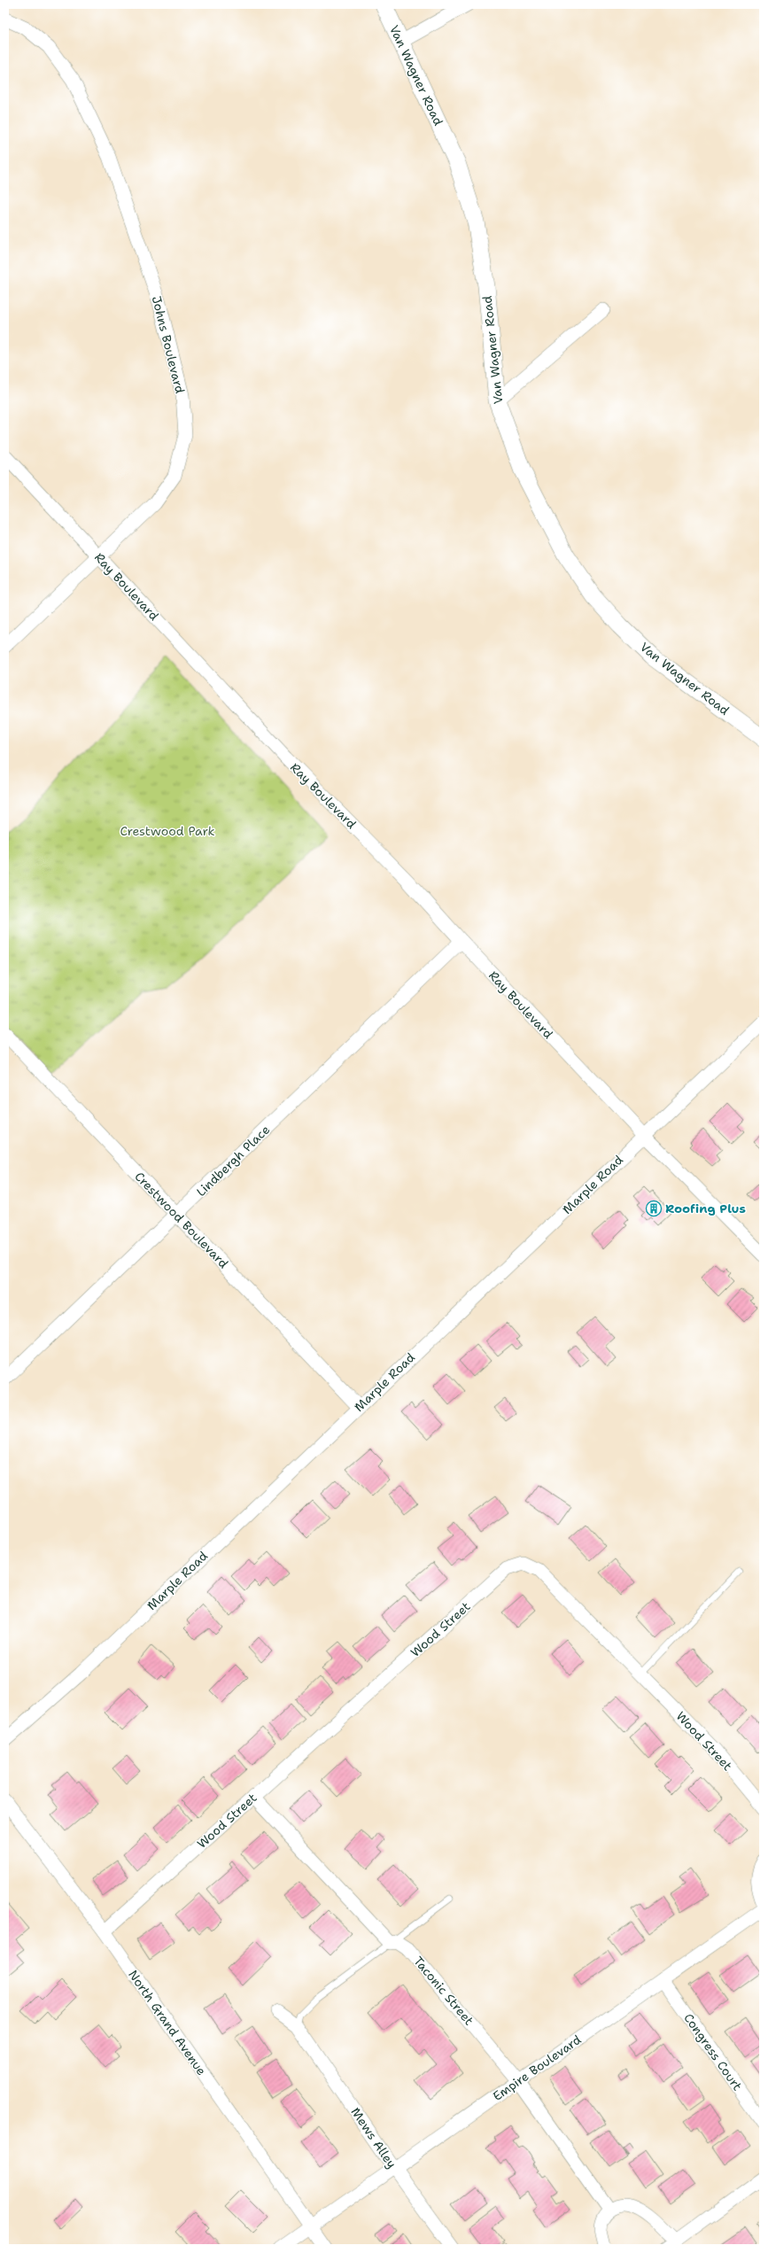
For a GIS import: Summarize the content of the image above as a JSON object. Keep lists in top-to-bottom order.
{
  "streets": {
    "street": [
      "Van Wagner Road",
      "Johns Boulevard",
      "Ray Boulevard",
      "Lindbergh Place",
      "Marple Road",
      "Crestwood Boulevard",
      "Wood Street",
      "Taconic Street",
      "North Grand Avenue",
      "Congress Court",
      "Empire Boulevard",
      "Mews Alley"
    ]
  },
  "crossings": [
    ["Johns Boulevard", "Ray Boulevard"],
    ["Ray Boulevard", "Lindbergh Place"],
    ["Ray Boulevard", "Marple Road"],
    ["Lindbergh Place", "Crestwood Boulevard"],
    ["Marple Road", "Crestwood Boulevard"],
    ["Wood Street", "North Grand Avenue"],
    ["Taconic Street", "Empire Boulevard"],
    ["North Grand Avenue", "Empire Boulevard"],
    ["Congress Court", "Empire Boulevard"],
    ["Empire Boulevard", "Mews Alley"]
  ],
  "parks": ["Crestwood Park"],
  "places": {
    "building": ["Roofing Plus"]
  }
}
